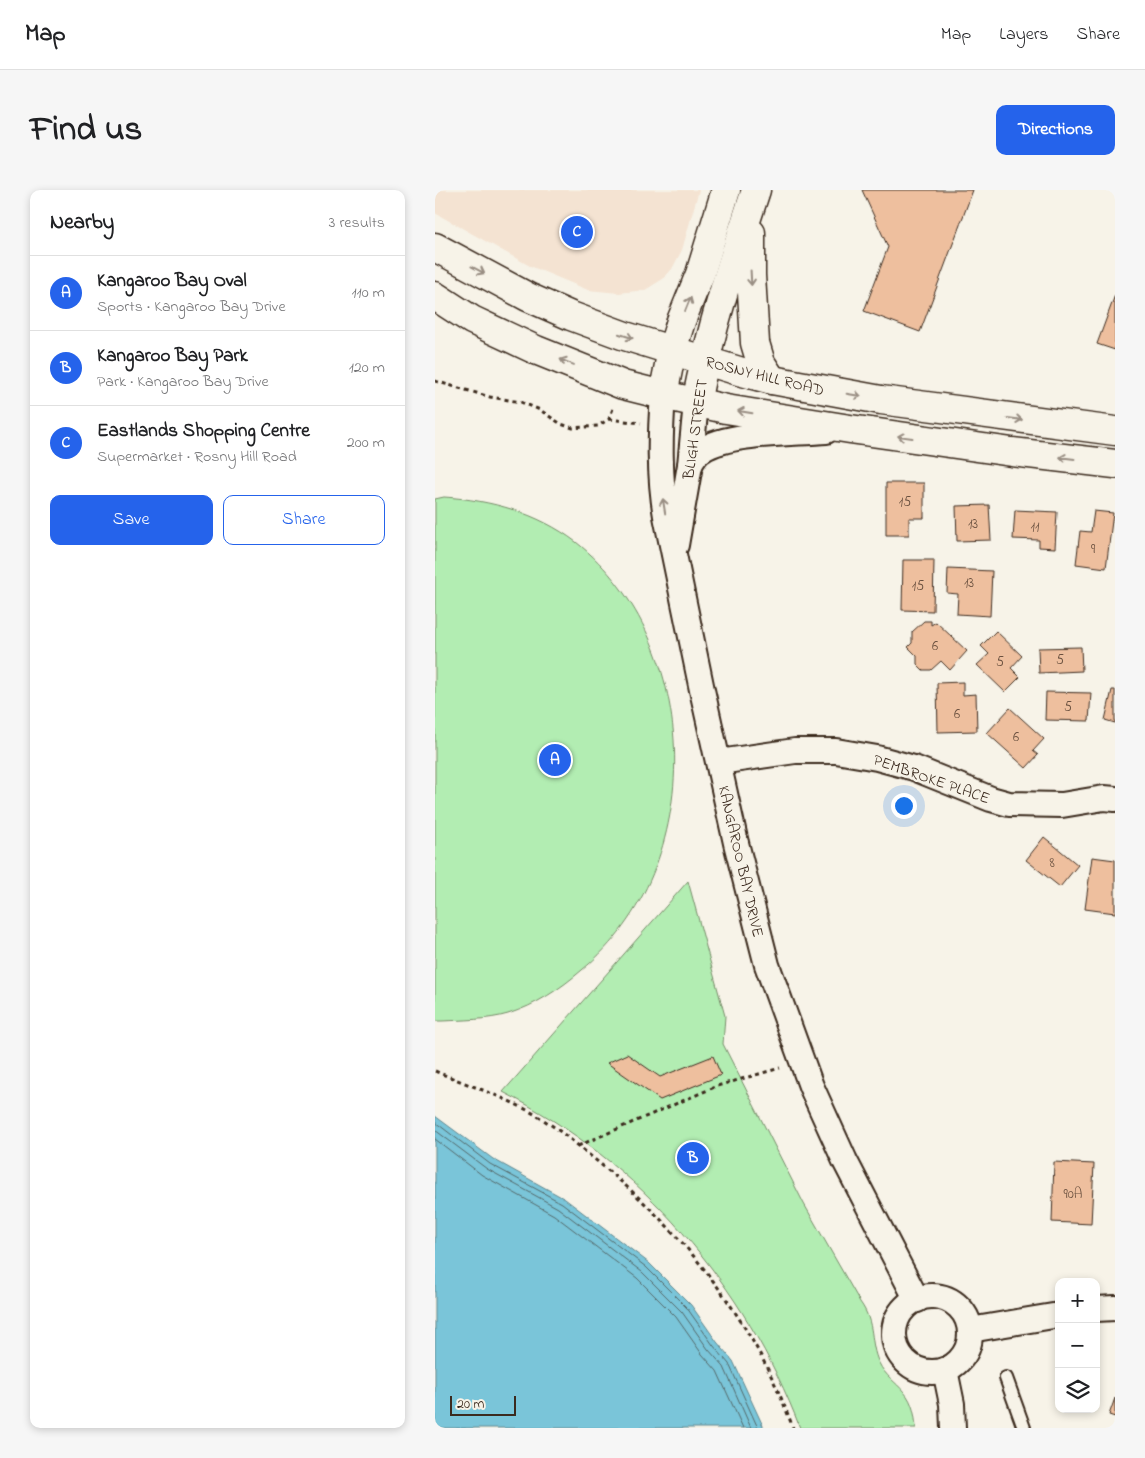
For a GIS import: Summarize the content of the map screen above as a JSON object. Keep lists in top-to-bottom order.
{
  "streets": {
    "main road": ["ROSNY HILL ROAD", "BLIGH STREET"],
    "street": ["PEMBROKE PLACE", "KANGAROO BAY DRIVE"]
  },
  "crossings": [
    ["ROSNY HILL ROAD", "BLIGH STREET"],
    ["BLIGH STREET", "KANGAROO BAY DRIVE"],
    ["PEMBROKE PLACE", "KANGAROO BAY DRIVE"]
  ],
  "house_numbers": [
    "15",
    "13",
    "11",
    "9",
    "13",
    "15",
    "6",
    "5",
    "5",
    "5",
    "6",
    "6",
    "8",
    "90A"
  ],
  "scale_bar": "20 m",
  "page": {
    "header": "Map",
    "nav": ["Map", "Layers", "Share"],
    "title": "Find us",
    "buttons": [
      "Directions",
      ["Save", "Share"]
    ],
    "heading": ["Nearby", "3 results"],
    "pins": ["C", "A", "B"],
    "list": [
      {
        "mark": "A",
        "name": "Kangaroo Bay Oval",
        "note": "Sports · Kangaroo Bay Drive",
        "value": "110 m"
      },
      {
        "mark": "B",
        "name": "Kangaroo Bay Park",
        "note": "Park · Kangaroo Bay Drive",
        "value": "120 m"
      },
      {
        "mark": "C",
        "name": "Eastlands Shopping Centre",
        "note": "Supermarket · Rosny Hill Road",
        "value": "200 m"
      }
    ],
    "map_buttons": ["+", "−"],
    "scale": "20 m"
  }
}
